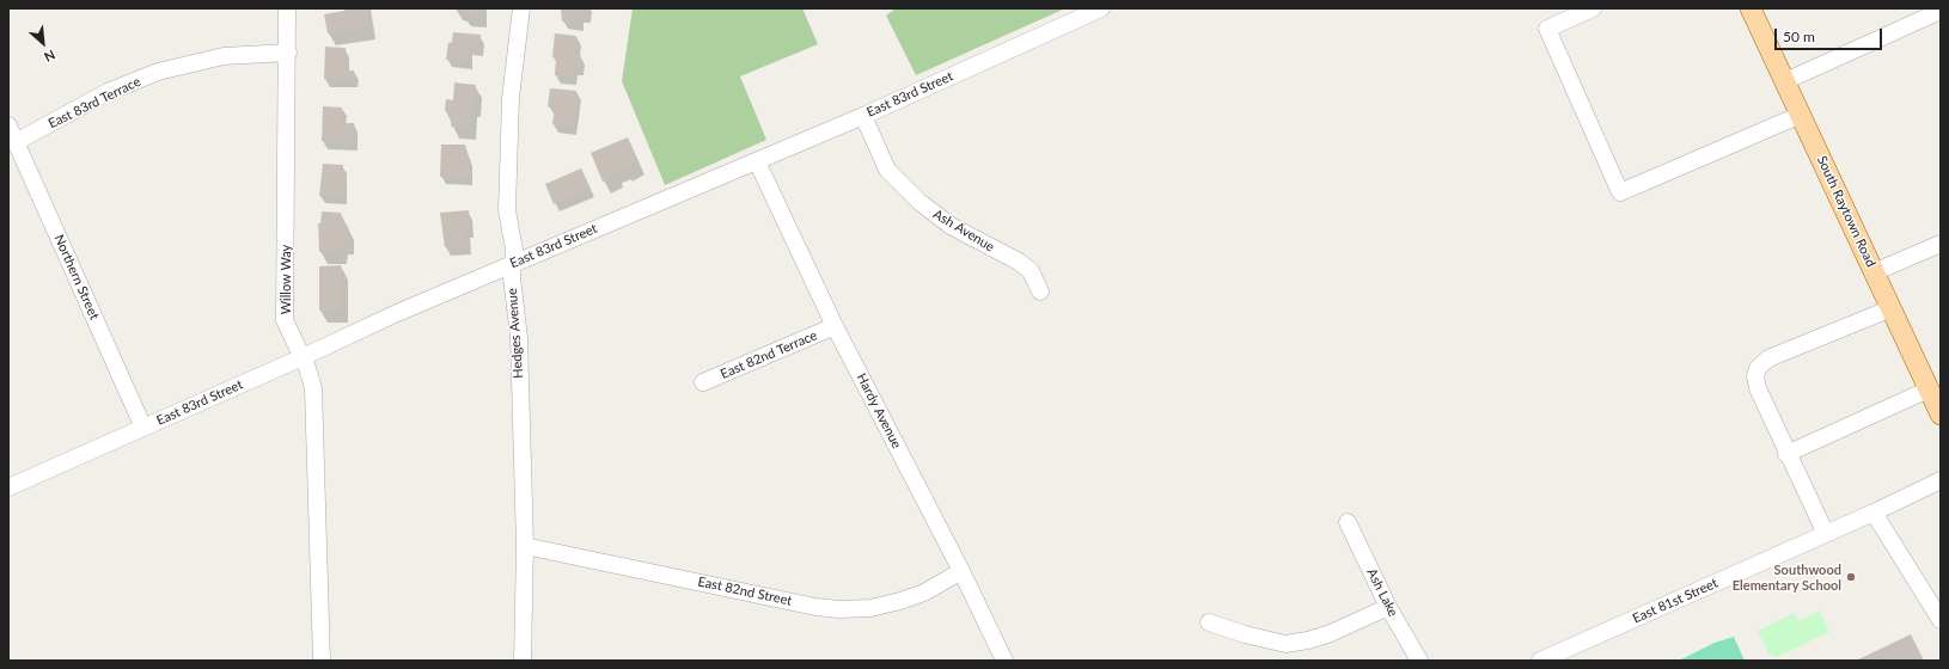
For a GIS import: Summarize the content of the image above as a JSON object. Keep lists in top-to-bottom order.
{
  "streets": {
    "main road": ["South Raytown Road"],
    "street": [
      "East 83rd Street",
      "East 83rd Terrace",
      "Ash Avenue",
      "Northern Street",
      "Willow Way",
      "Hedges Avenue",
      "East 82nd Terrace",
      "Hardy Avenue",
      "East 82nd Street",
      "Ash Lake",
      "East 81st Street"
    ]
  },
  "crossings": [
    ["East 83rd Street", "Ash Avenue"],
    ["East 83rd Street", "Northern Street"],
    ["East 83rd Street", "Willow Way"],
    ["East 83rd Street", "Hedges Avenue"],
    ["East 83rd Street", "Hardy Avenue"],
    ["East 83rd Terrace", "Northern Street"],
    ["East 83rd Terrace", "Willow Way"],
    ["Hedges Avenue", "East 82nd Street"],
    ["East 82nd Terrace", "Hardy Avenue"],
    ["Hardy Avenue", "East 82nd Street"]
  ],
  "places": ["Southwood Elementary School"],
  "scale_bar": "50 m",
  "north": "bottom right"
}
